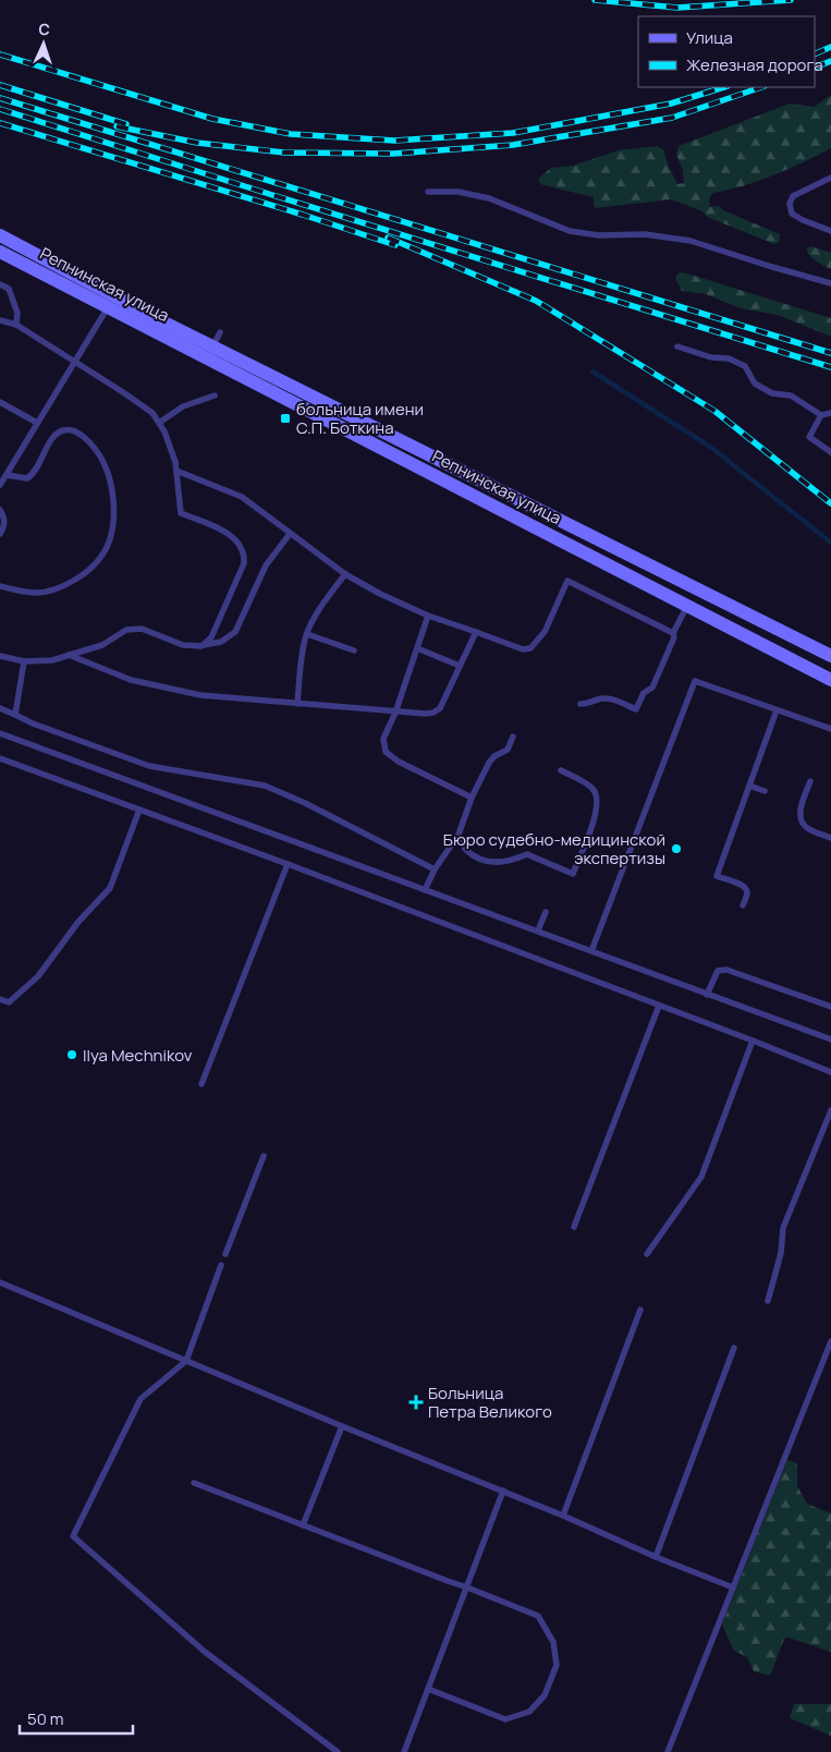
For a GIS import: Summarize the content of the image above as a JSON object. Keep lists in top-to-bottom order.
{
  "streets": {
    "street": ["Репнинская улица"]
  },
  "places": {
    "transit": ["больница имени С.П. Боткина"],
    "other": ["Бюро судебно-медицинской экспертизы", "Ilya Mechnikov"],
    "health": ["Больница Петра Великого"]
  },
  "legend": ["Улица", "Железная дорога"],
  "scale_bar": "50 m",
  "north": "top"
}
